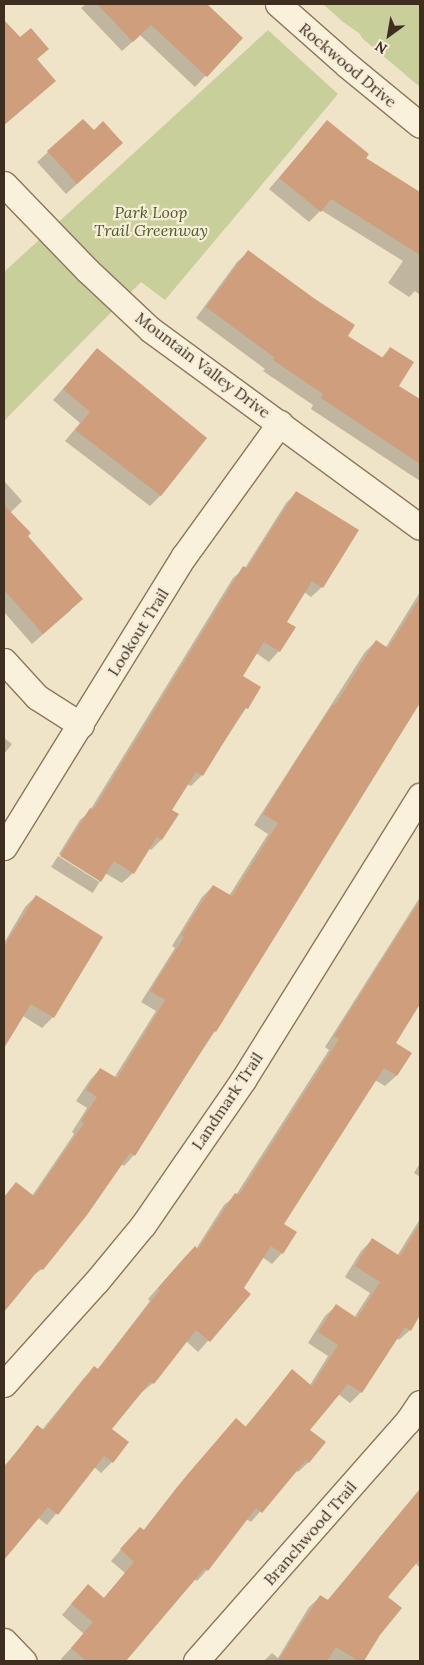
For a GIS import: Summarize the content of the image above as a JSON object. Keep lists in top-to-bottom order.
{
  "streets": {
    "street": [
      "Rockwood Drive",
      "Mountain Valley Drive",
      "Lookout Trail",
      "Landmark Trail",
      "Branchwood Trail"
    ]
  },
  "crossings": [
    ["Mountain Valley Drive", "Lookout Trail"]
  ],
  "parks": ["Park Loop Trail Greenway"],
  "north": "bottom left"
}
